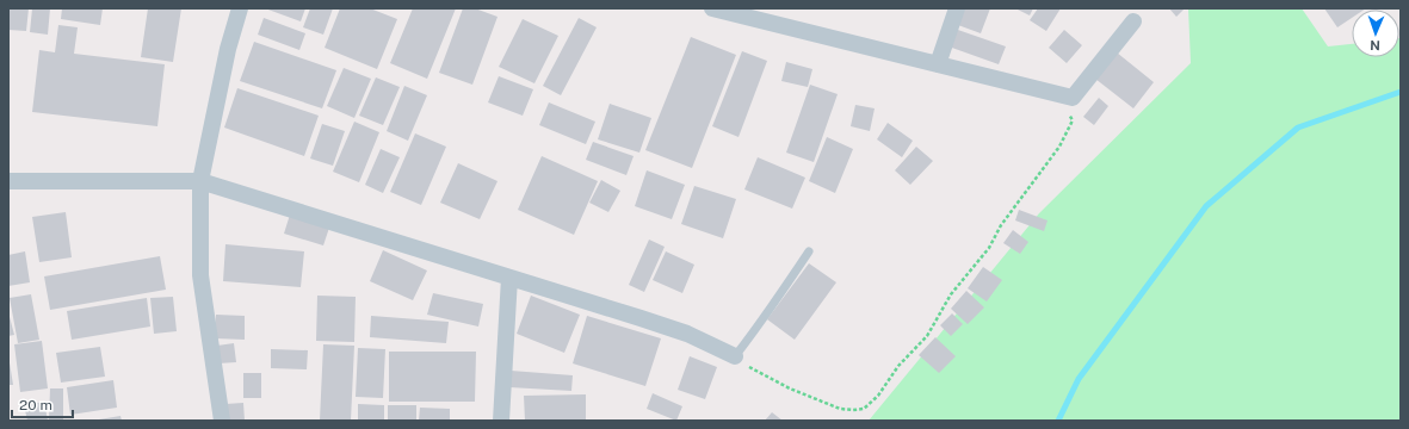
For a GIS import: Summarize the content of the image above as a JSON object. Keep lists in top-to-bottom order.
{
  "scale_bar": "20 m",
  "north": "bottom"
}
